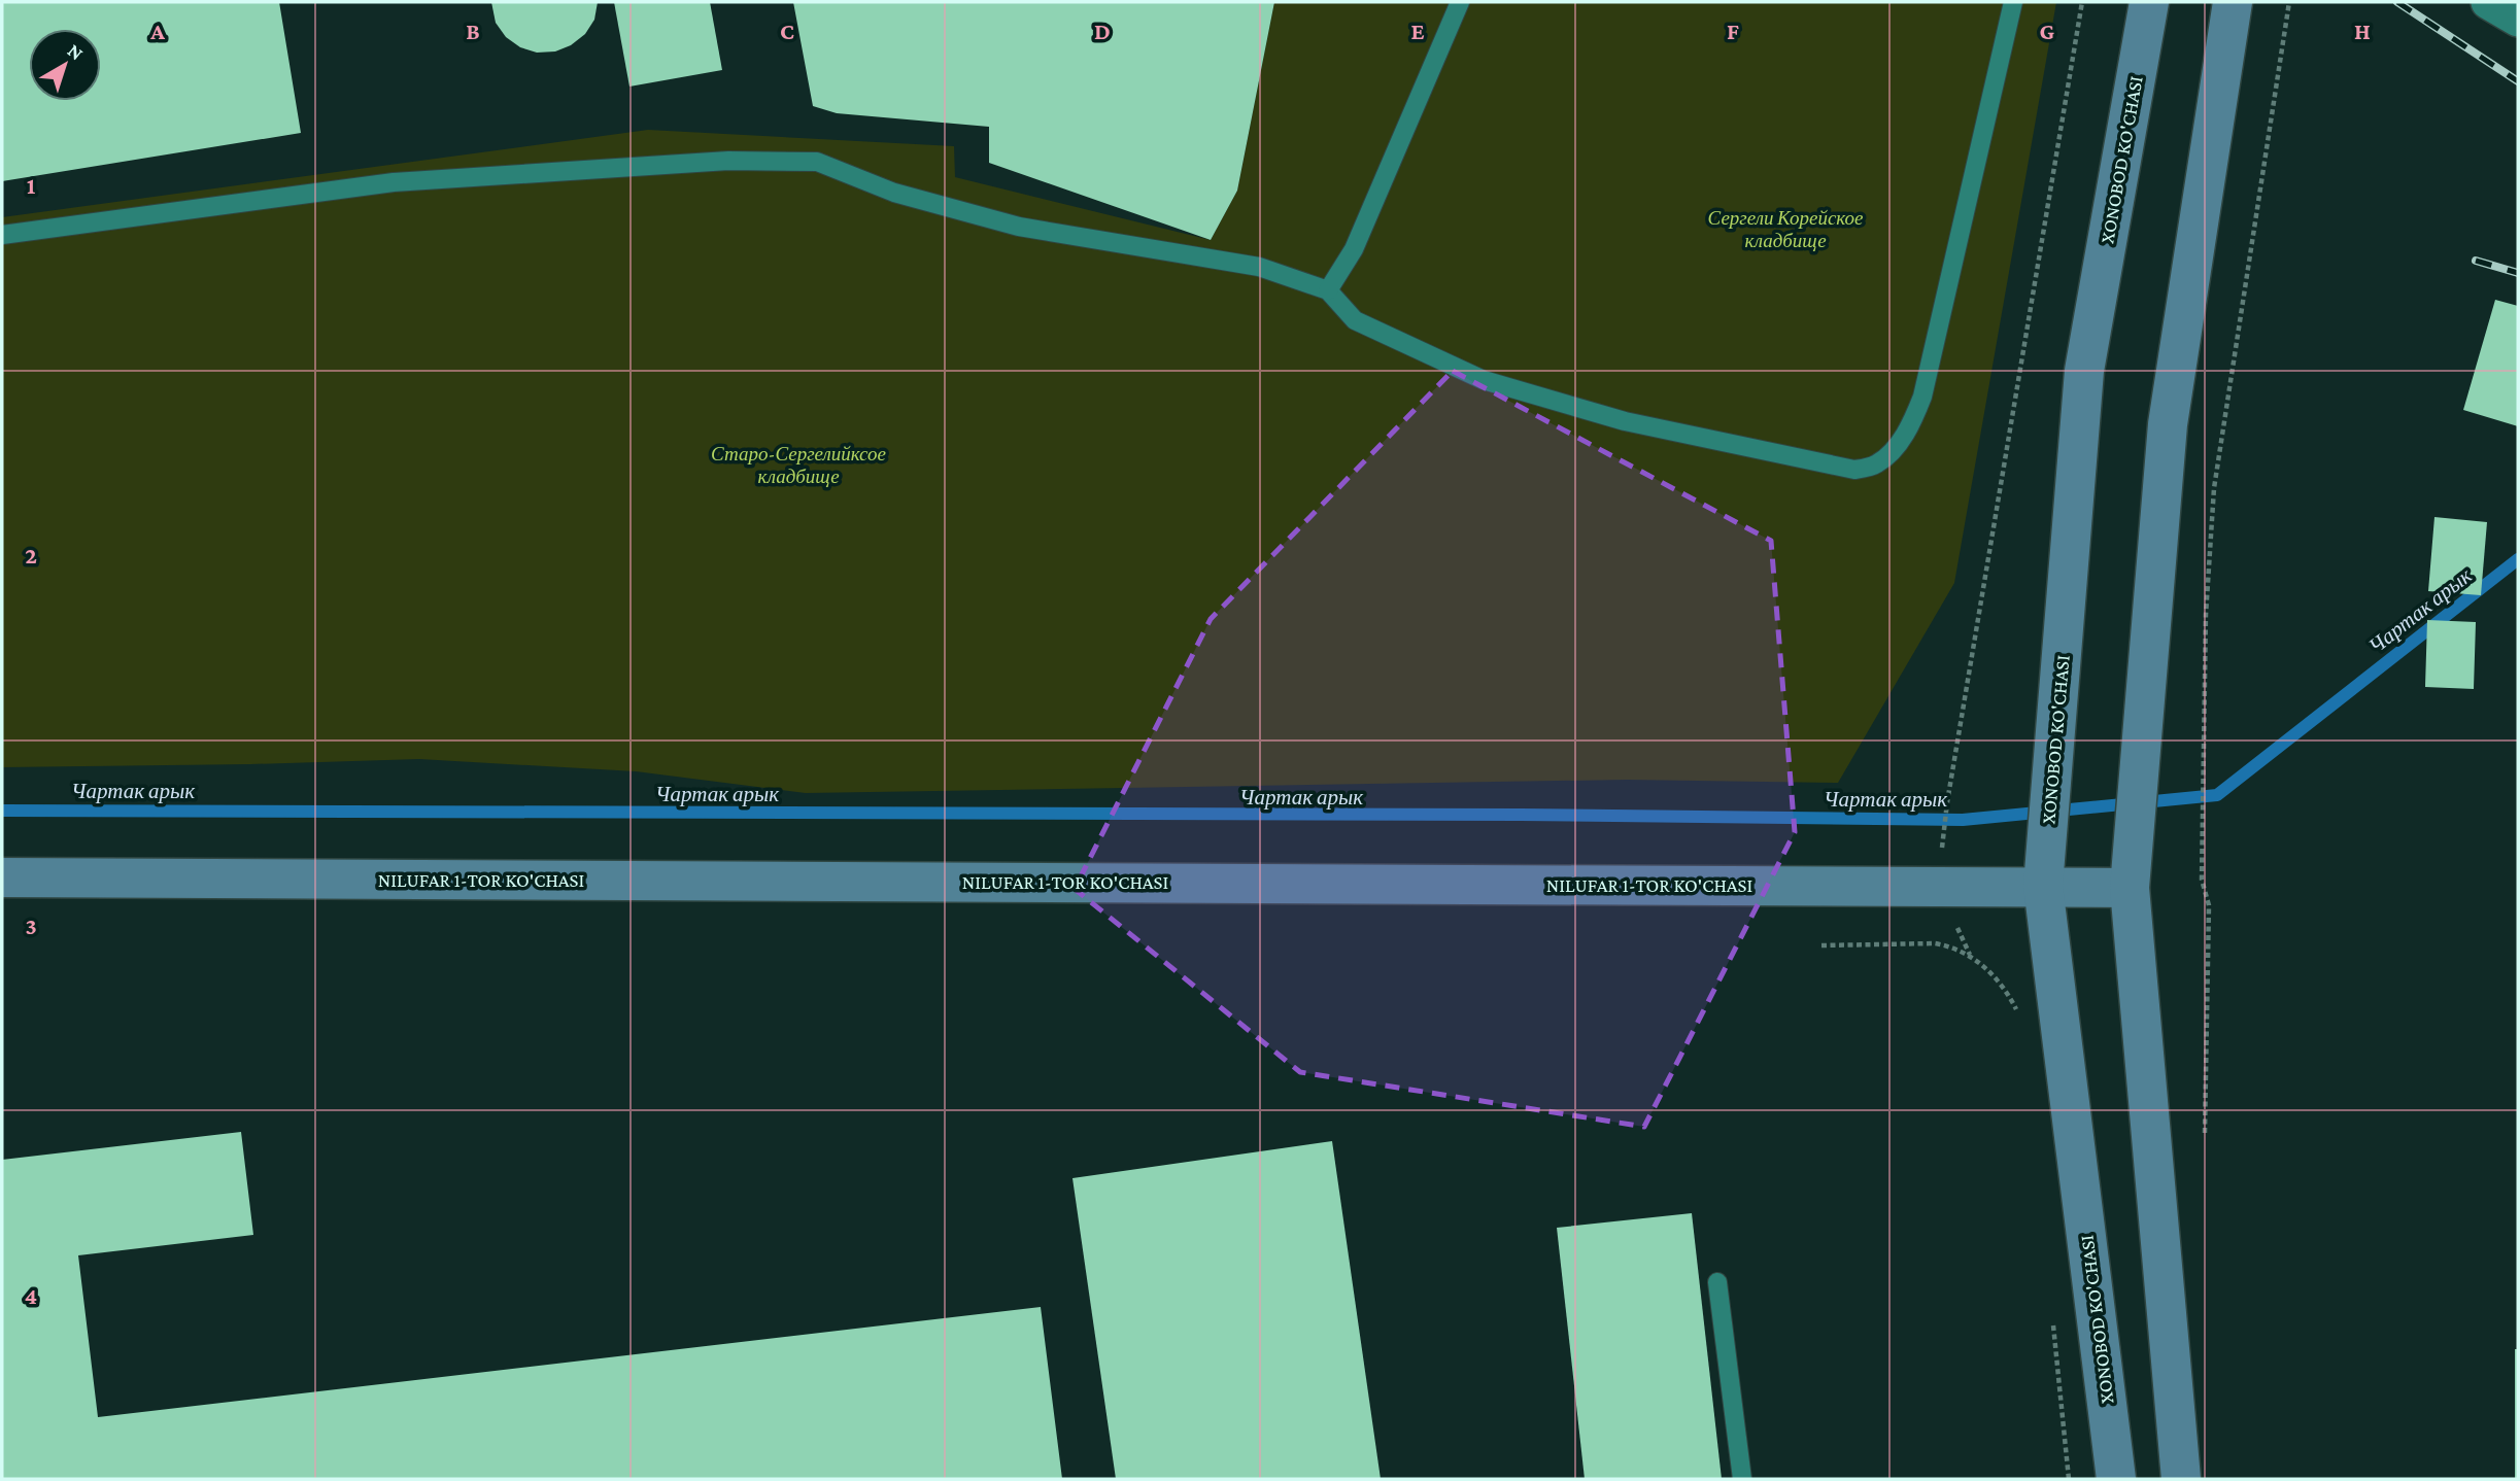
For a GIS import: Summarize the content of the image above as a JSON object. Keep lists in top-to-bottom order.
{
  "streets": {
    "street": ["XONOBOD KO'CHASI", "NILUFAR 1-TOR KO'CHASI"]
  },
  "crossings": [
    ["XONOBOD KO'CHASI", "NILUFAR 1-TOR KO'CHASI"]
  ],
  "water": ["Чартак арык"],
  "parks": ["Сергели Корейское кладбище", "Старо-Сергелийксое кладбище"],
  "north": "top right",
  "grid": {
    "columns": [
      "A",
      "B",
      "C",
      "D",
      "E",
      "F",
      "G",
      "H"
    ],
    "rows": [
      "1",
      "2",
      "3",
      "4"
    ]
  }
}
